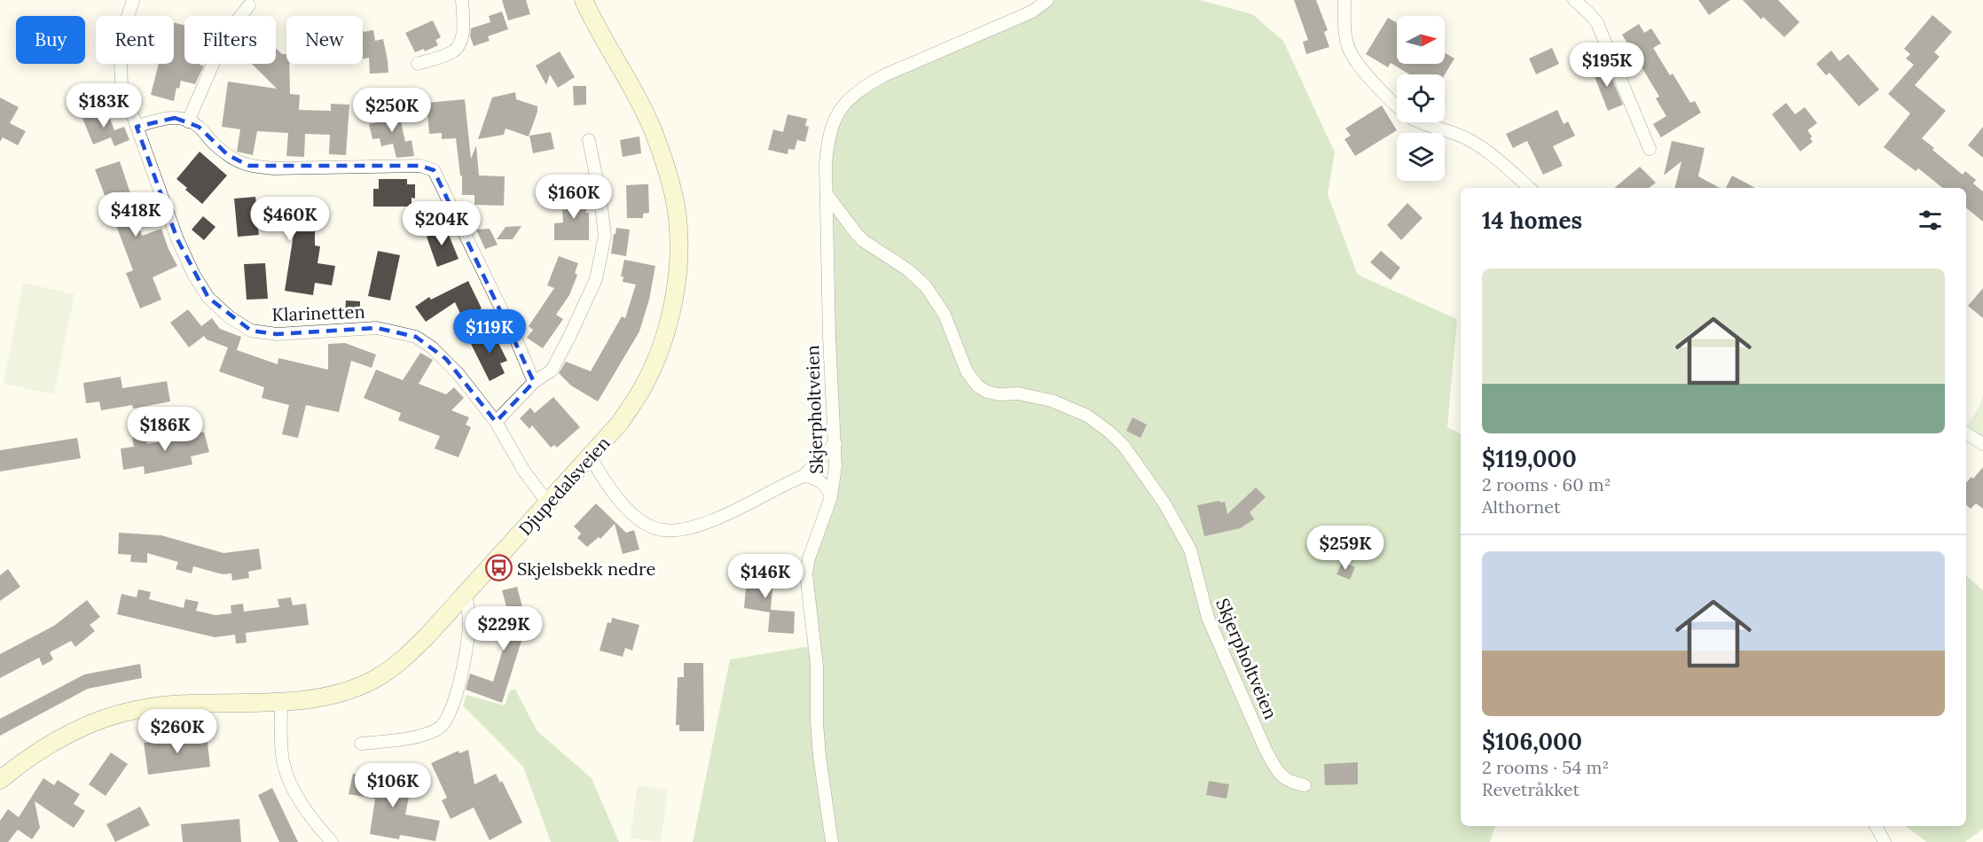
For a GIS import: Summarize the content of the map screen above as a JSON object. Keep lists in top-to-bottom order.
{
  "streets": {
    "street": ["Klarinetten", "Skjerpholtveien", "Djupedalsveien"]
  },
  "crossings": [
    ["Klarinetten", "Djupedalsveien"]
  ],
  "places": {
    "bus stop": ["Skjelsbekk nedre"]
  },
  "north": "right",
  "page": {
    "chip": [
      "Buy",
      "Rent",
      "Filters",
      "New"
    ],
    "price": [
      "$195K",
      "$183K",
      "$250K",
      "$160K",
      "$418K",
      "$460K",
      "$204K",
      "$119K",
      "$186K",
      "$259K",
      "$146K",
      "$229K",
      "$260K",
      "$106K"
    ],
    "heading": "14 homes",
    "list": [
      {
        "name": "$119,000",
        "note": "2 rooms · 60 m² · Althornet"
      },
      {
        "name": "$106,000",
        "note": "2 rooms · 54 m² · Revetråkket"
      }
    ]
  }
}
